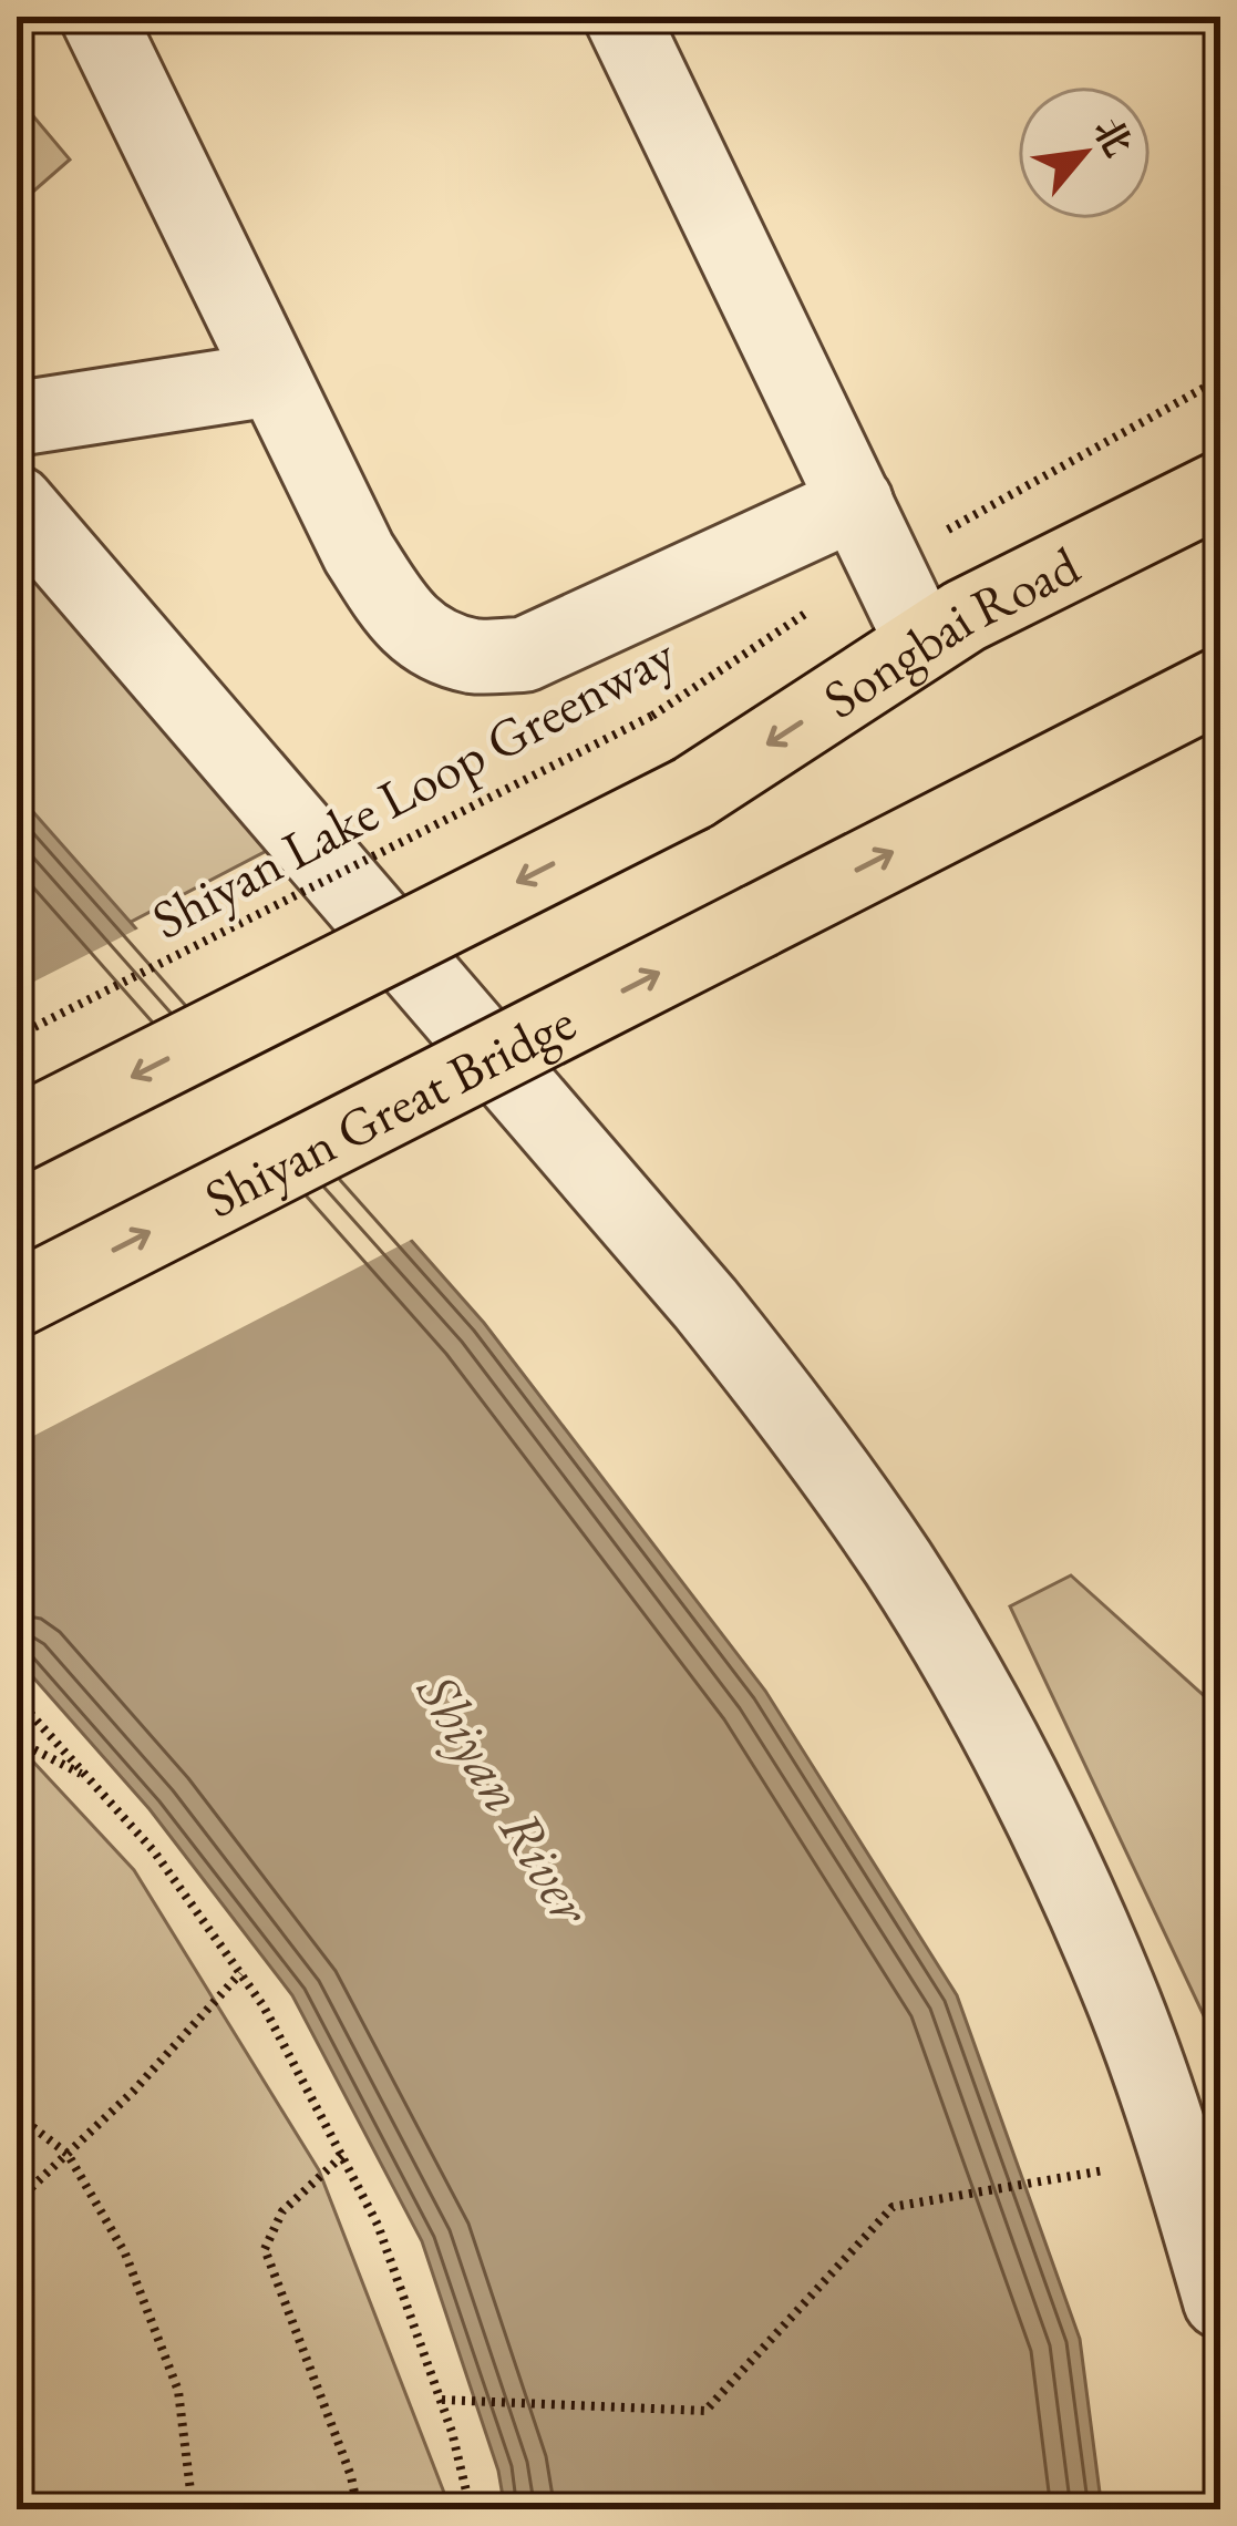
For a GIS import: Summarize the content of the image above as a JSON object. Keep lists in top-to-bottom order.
{
  "streets": {
    "main road": ["Songbai Road", "Shiyan Great Bridge"],
    "path": ["Shiyan Lake Loop Greenway"]
  },
  "one_way": ["Songbai Road", "Shiyan Great Bridge"],
  "water": ["Shiyan River"],
  "north": "top right"
}
